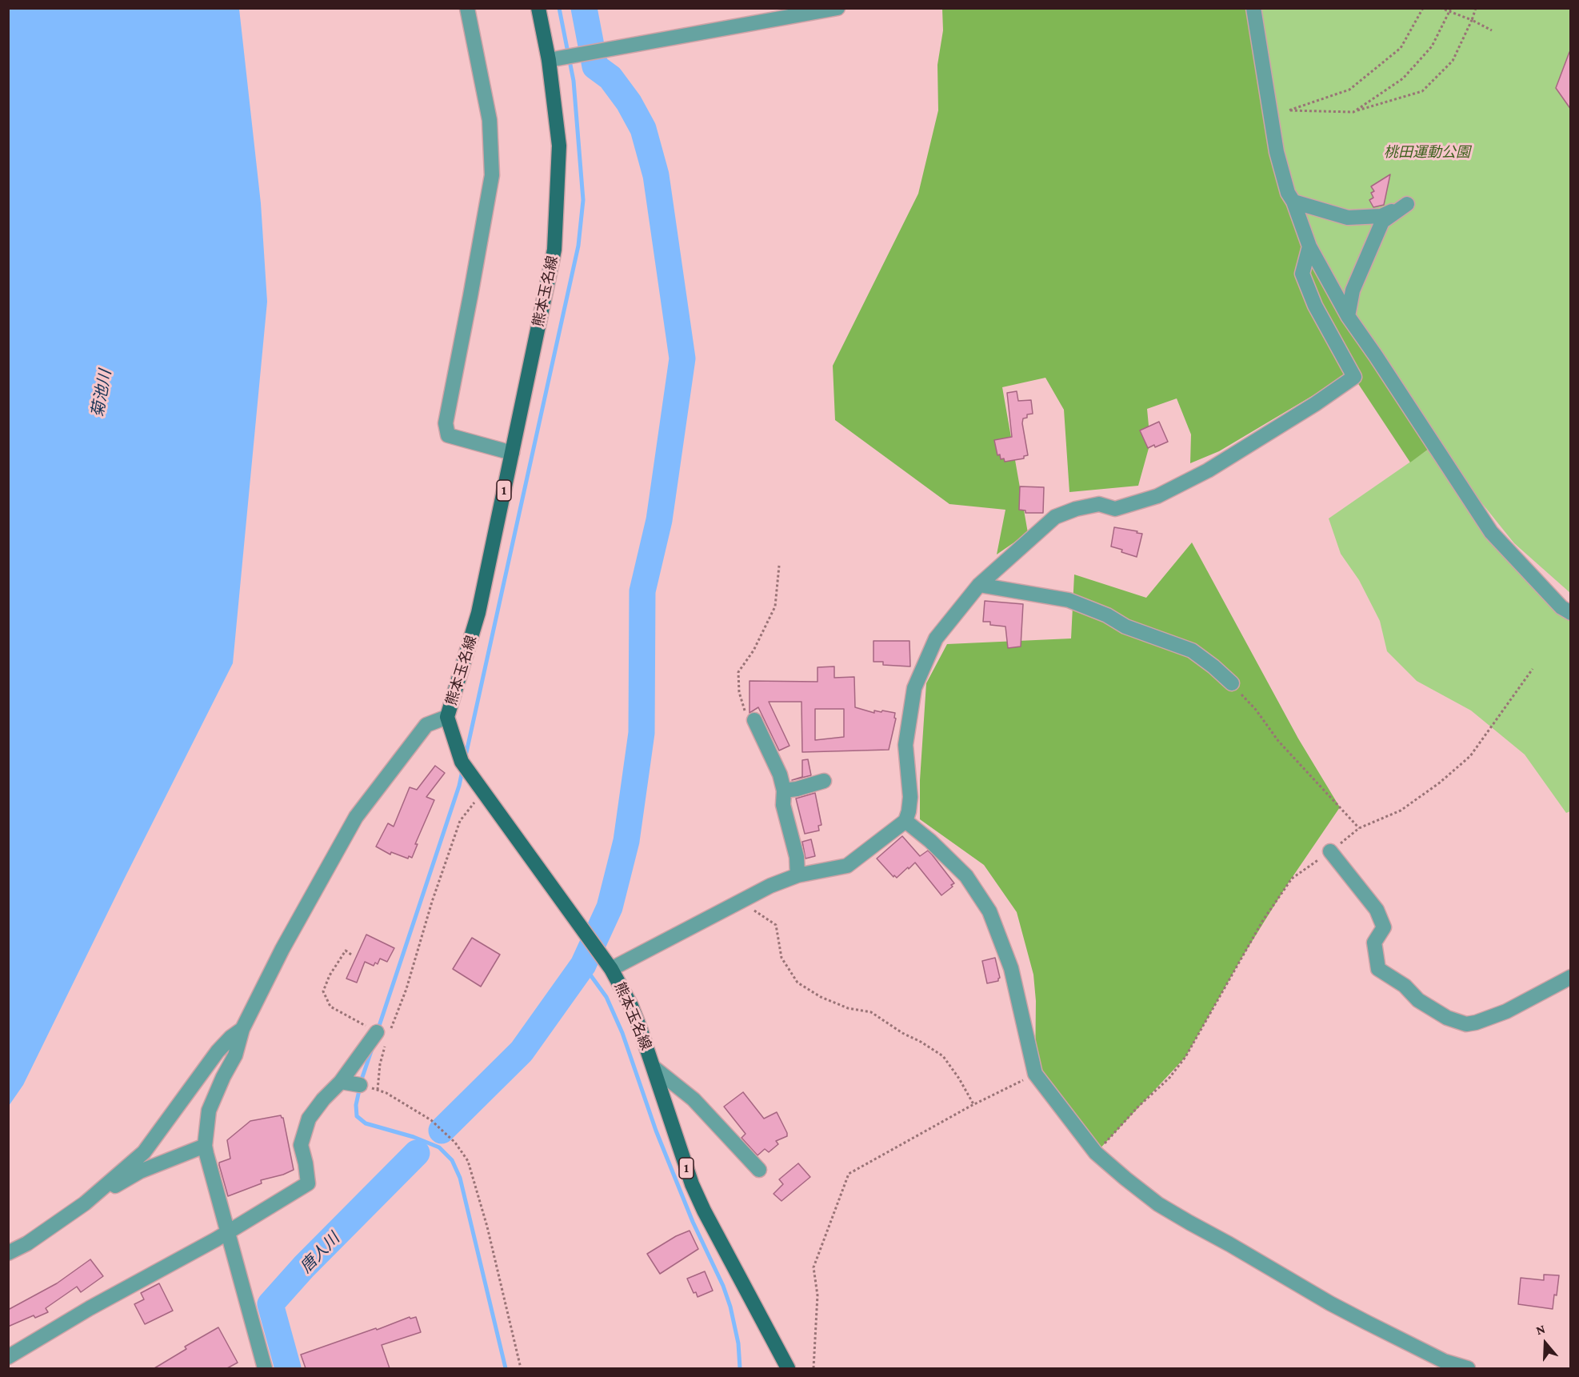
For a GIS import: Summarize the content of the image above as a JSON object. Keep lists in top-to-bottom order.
{
  "streets": {
    "main road": ["熊本玉名線", "1"]
  },
  "water": ["菊池川", "唐人川"],
  "parks": ["桃田運動公園"],
  "north": "top"
}
